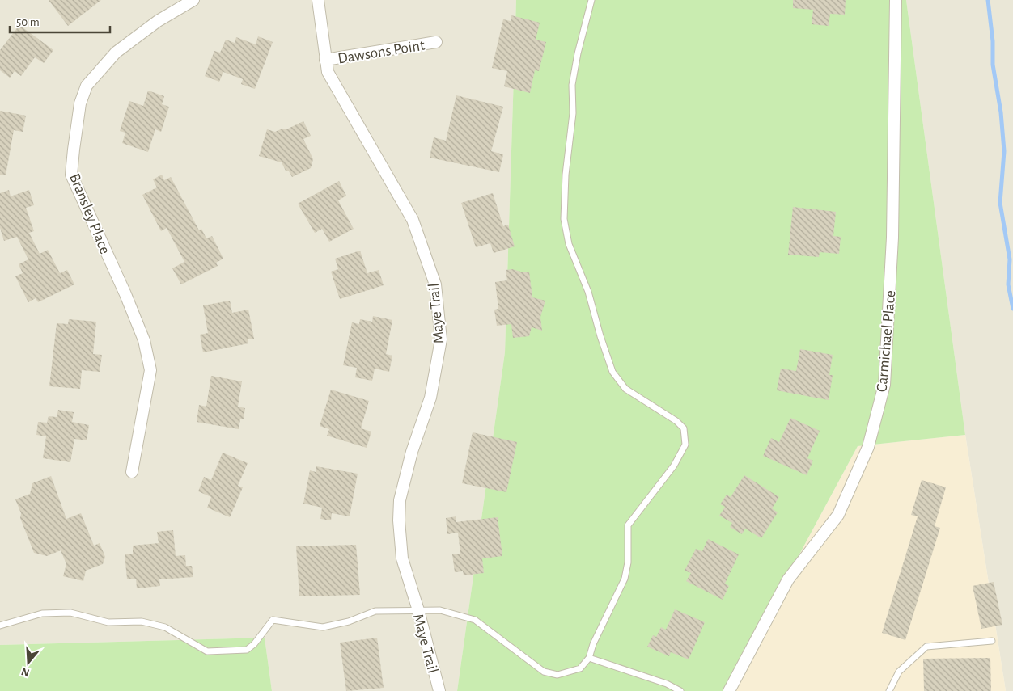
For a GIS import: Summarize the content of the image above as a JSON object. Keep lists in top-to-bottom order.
{
  "streets": {
    "street": [
      "Dawsons Point",
      "Bransley Place",
      "Maye Trail",
      "Carmichael Place"
    ]
  },
  "crossings": [
    ["Dawsons Point", "Maye Trail"]
  ],
  "scale_bar": "50 m",
  "north": "bottom"
}
